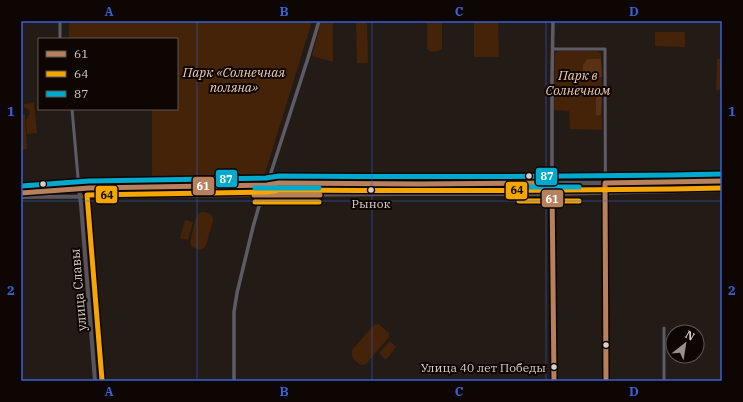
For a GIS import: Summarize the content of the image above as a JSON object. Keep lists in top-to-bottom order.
{
  "streets": {
    "main road": ["улица Славы"]
  },
  "parks": ["Парк «Солнечная поляна»", "Парк в Солнечном"],
  "places": ["Рынок", "Улица 40 лет Победы"],
  "lines": ["transit line 87", "transit line 61", "transit line 64"],
  "legend": ["61", "64", "87"],
  "north": "top right",
  "grid": {
    "columns": [
      "A",
      "B",
      "C",
      "D"
    ],
    "rows": ["1", "2"]
  }
}
